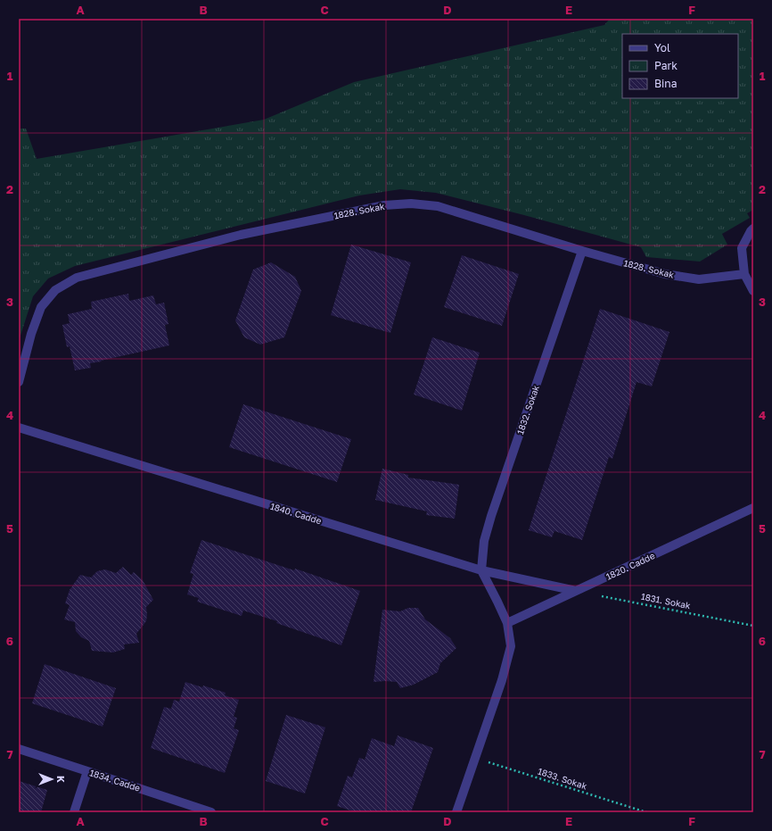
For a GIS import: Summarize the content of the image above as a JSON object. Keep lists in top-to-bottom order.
{
  "streets": {
    "street": [
      "1828. Sokak",
      "1832. Sokak",
      "1840. Cadde",
      "1820. Cadde",
      "1834. Cadde"
    ],
    "path": ["1831. Sokak", "1833. Sokak"]
  },
  "crossings": [
    ["1828. Sokak", "1832. Sokak"],
    ["1832. Sokak", "1840. Cadde"],
    ["1840. Cadde", "1820. Cadde"],
    ["1840. Cadde", "1831. Sokak"],
    ["1820. Cadde", "1831. Sokak"]
  ],
  "legend": ["Yol", "Park", "Bina"],
  "north": "right",
  "grid": {
    "columns": [
      "A",
      "B",
      "C",
      "D",
      "E",
      "F"
    ],
    "rows": [
      "1",
      "2",
      "3",
      "4",
      "5",
      "6",
      "7"
    ]
  }
}
